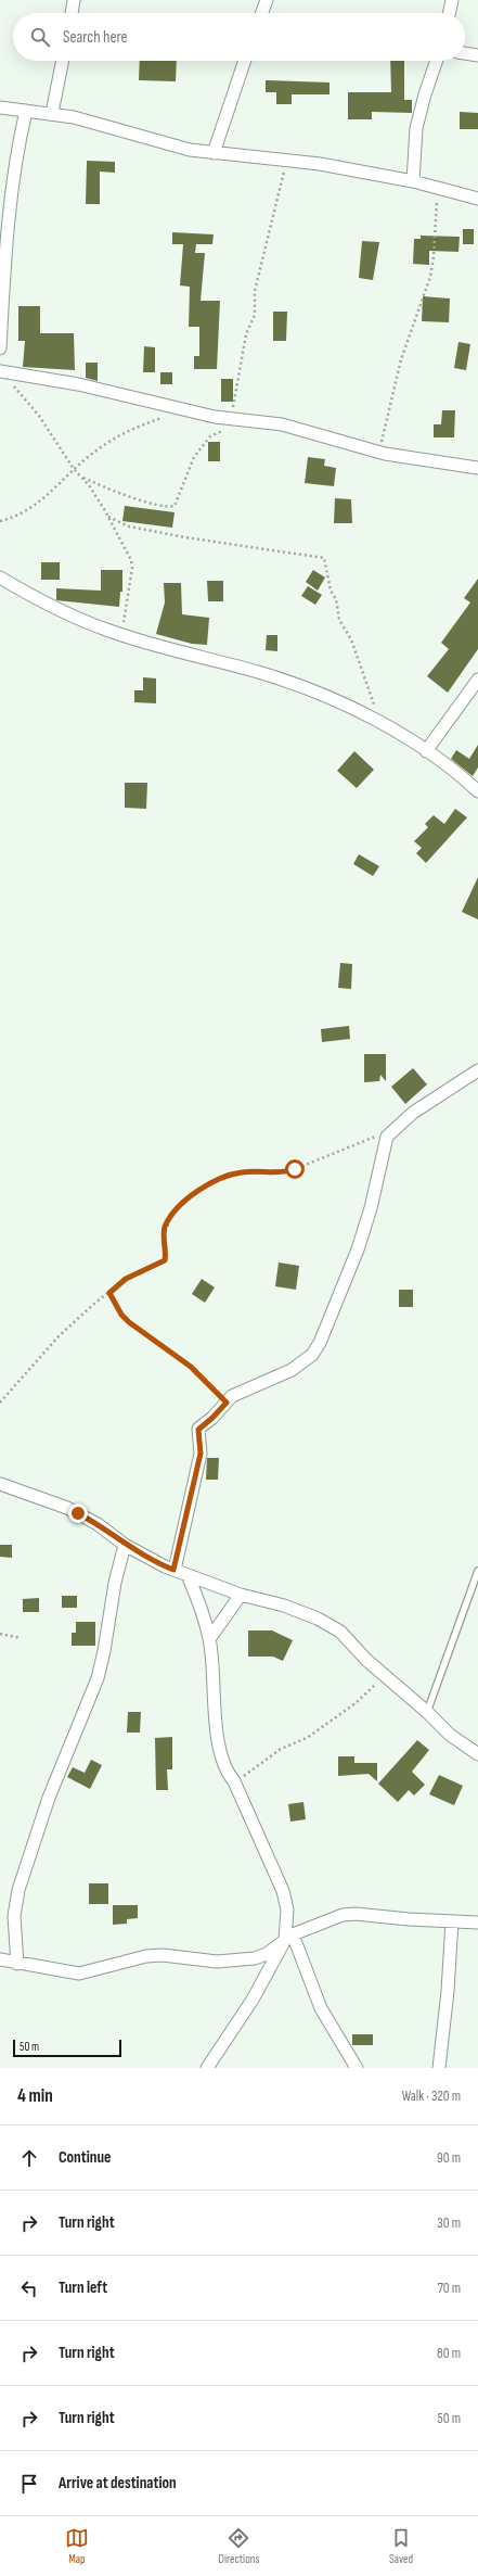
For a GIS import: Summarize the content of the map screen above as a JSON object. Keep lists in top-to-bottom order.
{
  "scale_bar": "50 m",
  "page": {
    "search": "Search here",
    "scale": "50 m",
    "heading": ["4 min", "Walk · 320 m"],
    "list": [
      ["Continue", "90 m"],
      ["Turn right", "30 m"],
      ["Turn left", "70 m"],
      ["Turn right", "80 m"],
      ["Turn right", "50 m"],
      "Arrive at destination"
    ],
    "nav": ["Map", "Directions", "Saved"]
  }
}
